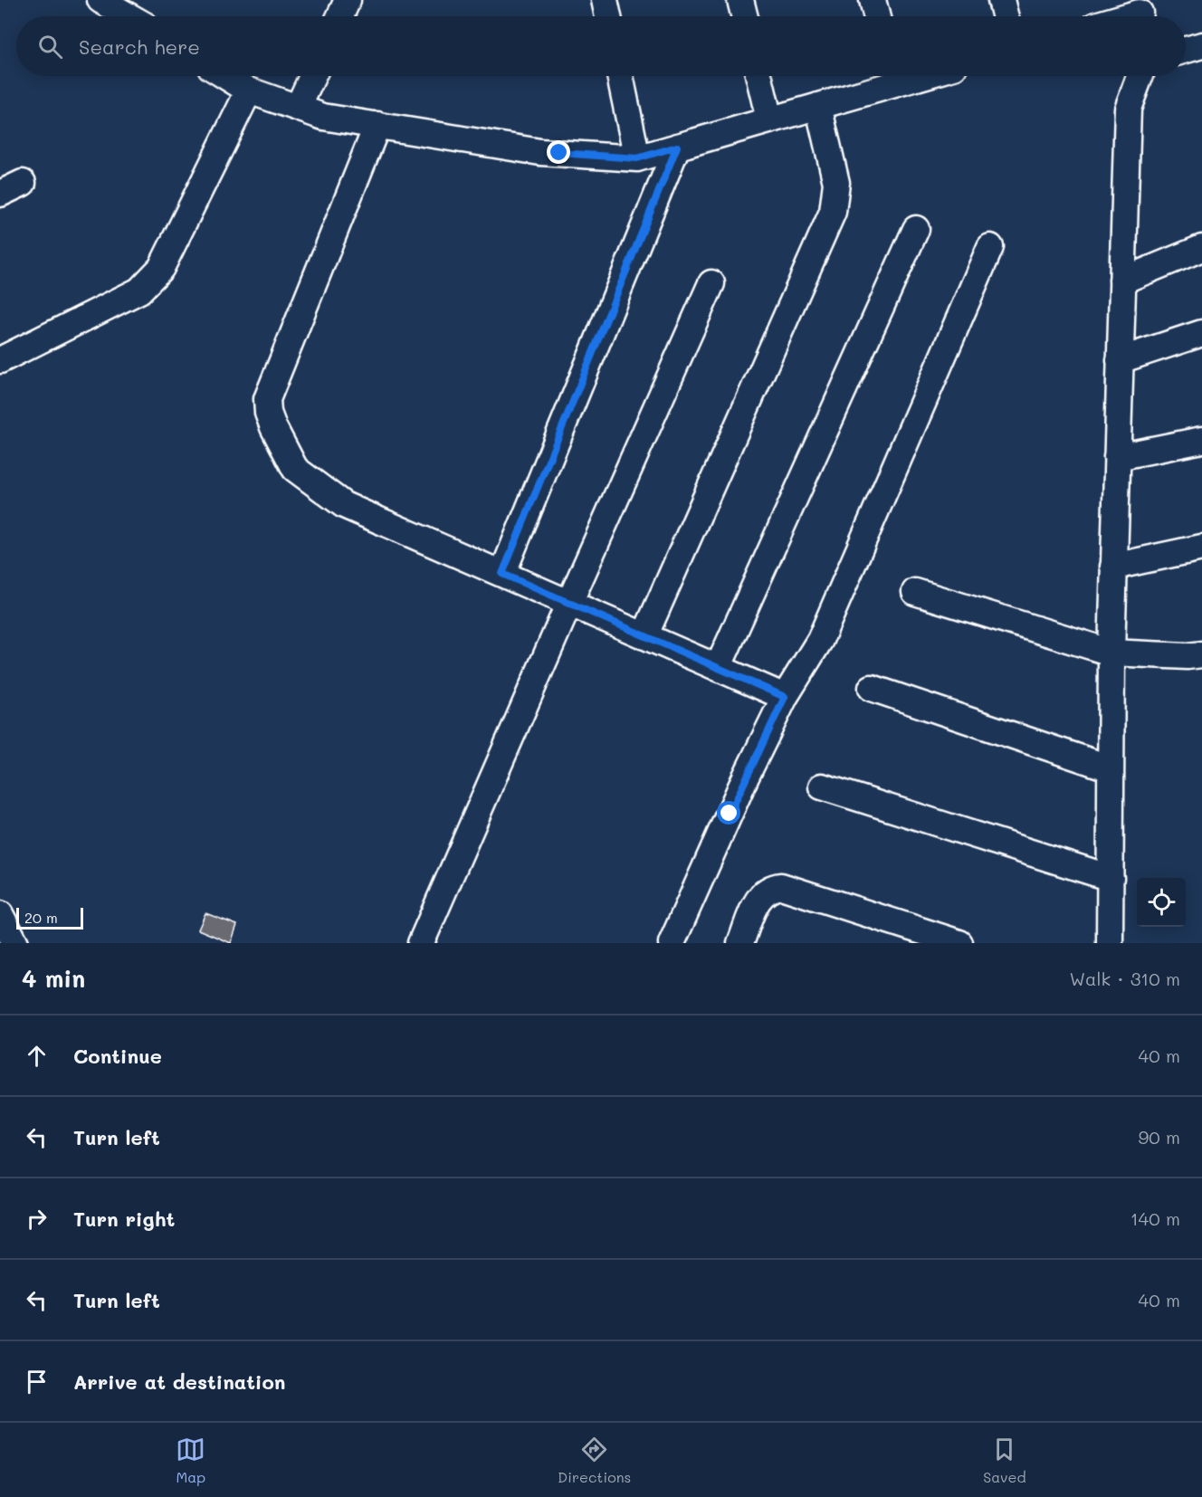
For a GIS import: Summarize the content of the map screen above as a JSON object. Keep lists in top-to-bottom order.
{
  "scale_bar": "20 m",
  "page": {
    "search": "Search here",
    "scale": "20 m",
    "heading": ["4 min", "Walk · 310 m"],
    "list": [
      ["Continue", "40 m"],
      ["Turn left", "90 m"],
      ["Turn right", "140 m"],
      ["Turn left", "40 m"],
      "Arrive at destination"
    ],
    "nav": ["Map", "Directions", "Saved"]
  }
}
